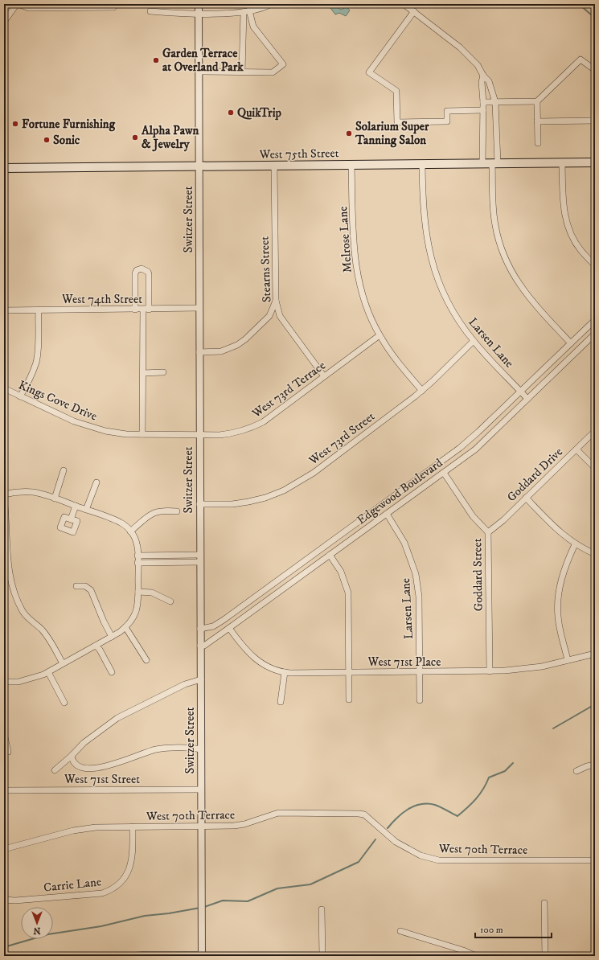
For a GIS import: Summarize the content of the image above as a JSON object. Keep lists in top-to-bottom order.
{
  "streets": {
    "main road": ["West 75th Street"],
    "street": [
      "Switzer Street",
      "Melrose Lane",
      "Stearns Street",
      "West 74th Street",
      "Larsen Lane",
      "West 73rd Terrace",
      "Kings Cove Drive",
      "West 73rd Street",
      "Goddard Drive",
      "Edgewood Boulevard",
      "Goddard Street",
      "West 71st Place",
      "West 71st Street",
      "West 70th Terrace",
      "Carrie Lane"
    ]
  },
  "crossings": [
    ["West 75th Street", "Switzer Street"],
    ["West 75th Street", "Melrose Lane"],
    ["West 75th Street", "Stearns Street"],
    ["West 75th Street", "Larsen Lane"],
    ["Switzer Street", "West 74th Street"],
    ["Switzer Street", "West 73rd Terrace"],
    ["Switzer Street", "Kings Cove Drive"],
    ["Switzer Street", "West 73rd Street"],
    ["Switzer Street", "Edgewood Boulevard"],
    ["Switzer Street", "West 71st Street"],
    ["Switzer Street", "West 70th Terrace"],
    ["Melrose Lane", "West 73rd Terrace"],
    ["Melrose Lane", "West 73rd Street"],
    ["Stearns Street", "West 73rd Terrace"],
    ["Larsen Lane", "West 73rd Street"],
    ["Larsen Lane", "Edgewood Boulevard"],
    ["Larsen Lane", "West 71st Place"],
    ["West 73rd Terrace", "Kings Cove Drive"],
    ["Goddard Drive", "Goddard Street"],
    ["Edgewood Boulevard", "Goddard Street"],
    ["Edgewood Boulevard", "West 71st Place"],
    ["Goddard Street", "West 71st Place"],
    ["West 70th Terrace", "Carrie Lane"]
  ],
  "places": [
    "Garden Terrace at Overland Park",
    "QuikTrip",
    "Fortune Furnishing",
    "Solarium Super Tanning Salon",
    "Alpha Pawn & Jewelry",
    "Sonic"
  ],
  "scale_bar": "100 m",
  "north": "bottom"
}
